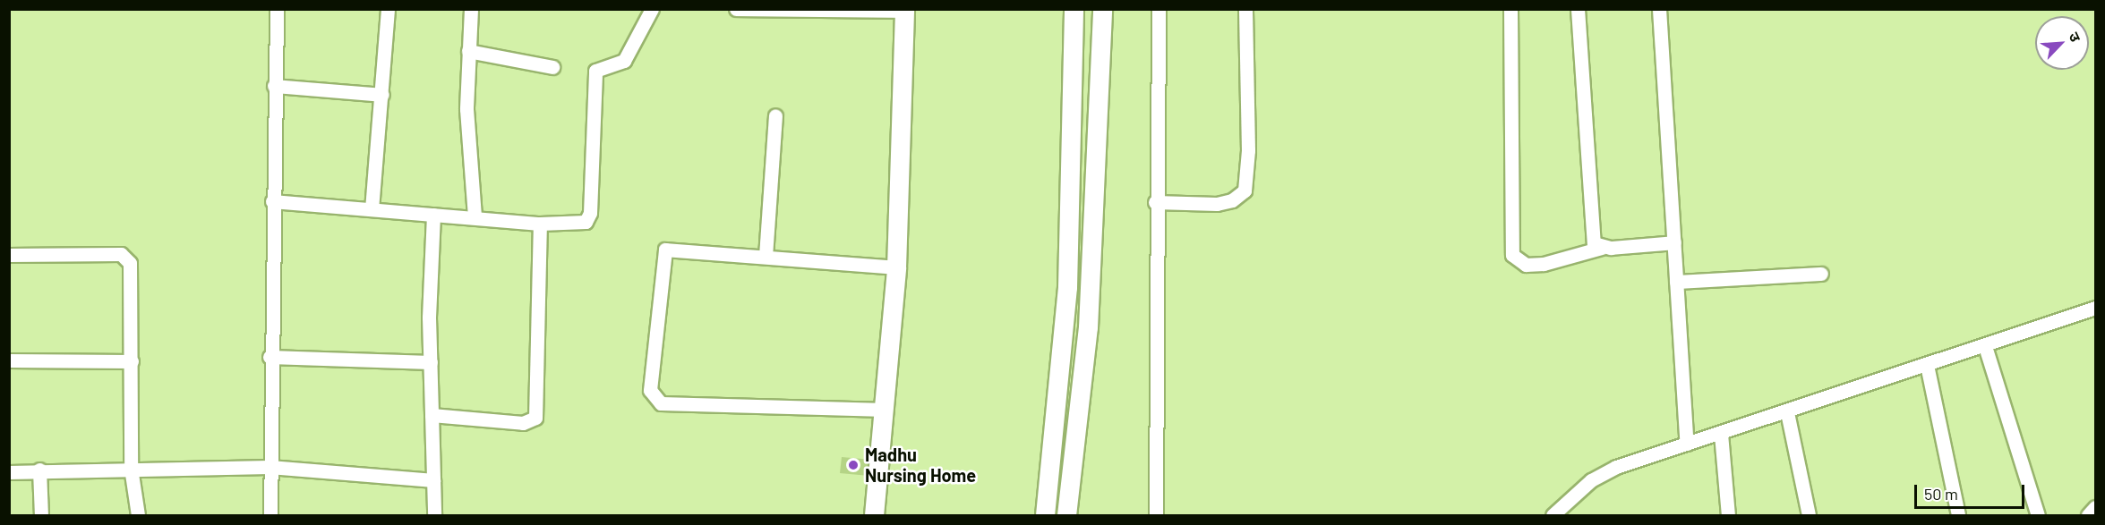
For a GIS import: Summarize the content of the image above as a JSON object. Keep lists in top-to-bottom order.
{
  "places": ["Madhu Nursing Home"],
  "scale_bar": "50 m",
  "north": "top right"
}
